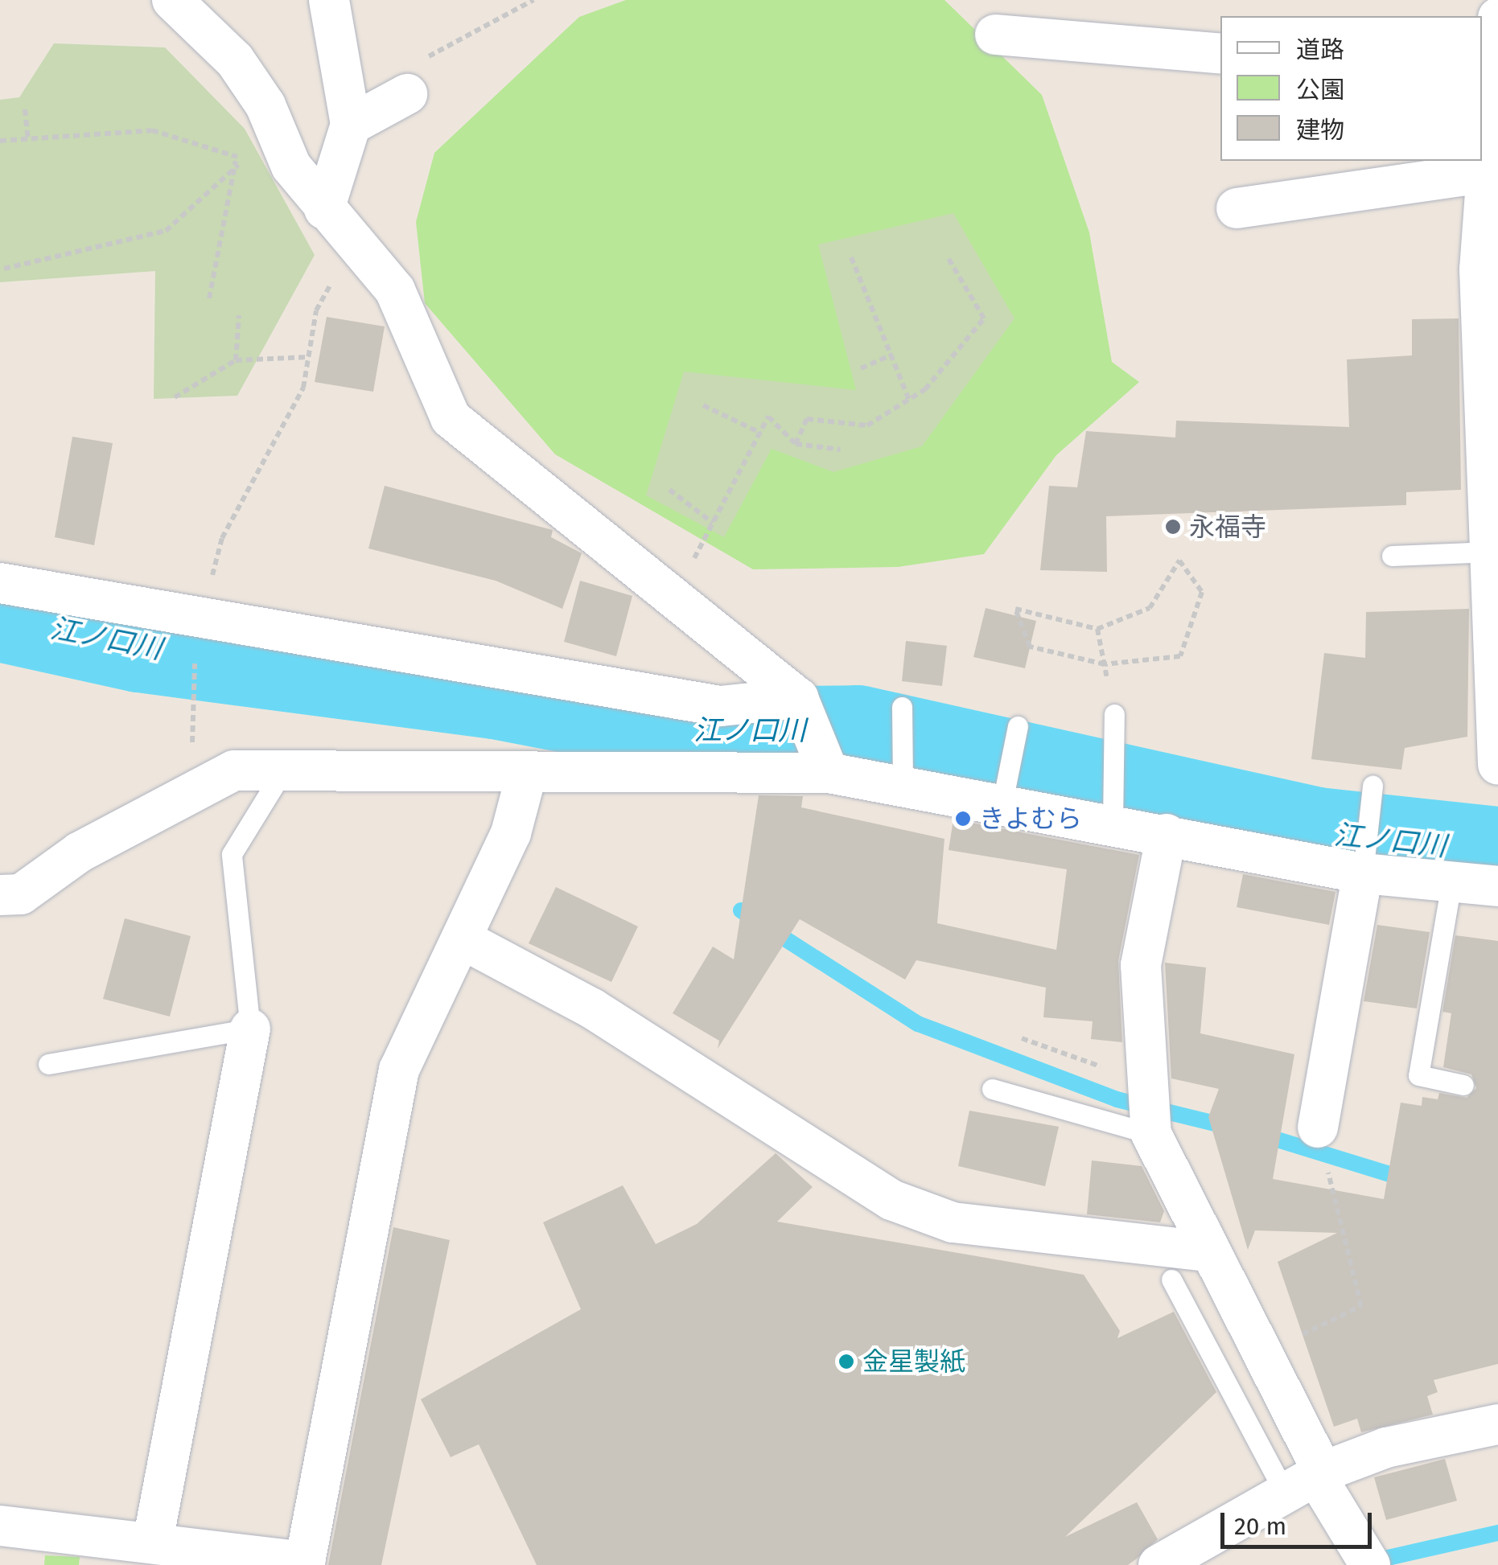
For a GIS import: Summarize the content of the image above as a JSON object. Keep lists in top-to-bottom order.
{
  "water": ["江ノ口川"],
  "places": ["永福寺", "きよむら", "金星製紙"],
  "legend": ["道路", "公園", "建物"],
  "scale_bar": "20 m"
}
